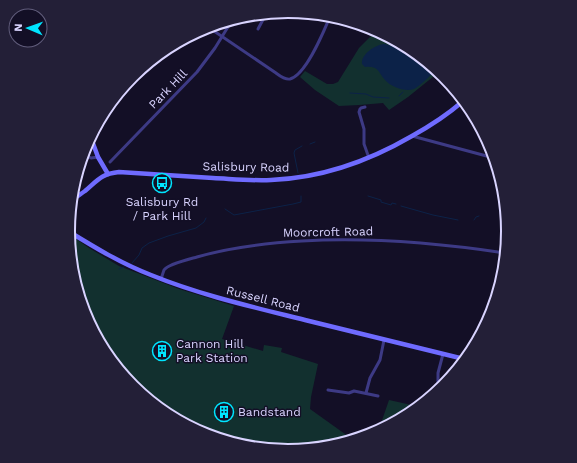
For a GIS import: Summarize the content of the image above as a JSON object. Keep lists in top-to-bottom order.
{
  "streets": {
    "street": [
      "Park Hill",
      "Salisbury Road",
      "Moorcroft Road",
      "Russell Road"
    ]
  },
  "crossings": [
    ["Moorcroft Road", "Russell Road"]
  ],
  "places": {
    "bus stop": ["Salisbury Rd / Park Hill"],
    "building": ["Cannon Hill Park Station", "Bandstand"]
  },
  "north": "left"
}
